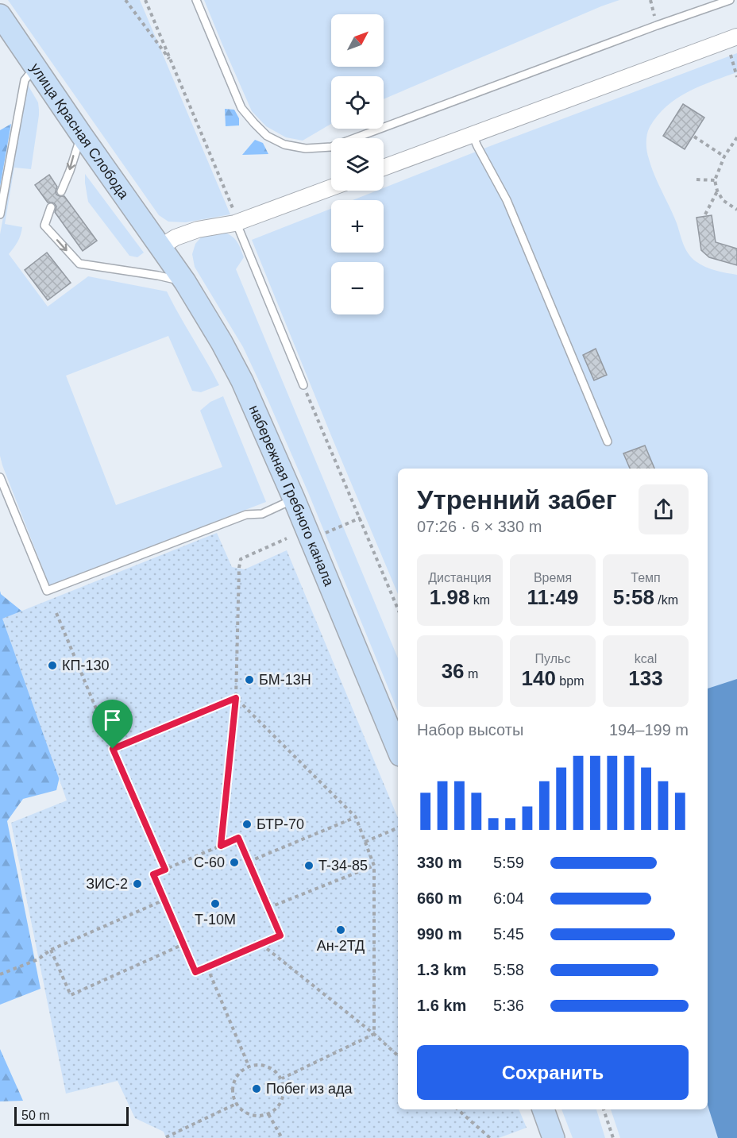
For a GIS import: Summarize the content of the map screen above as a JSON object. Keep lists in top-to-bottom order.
{
  "streets": {
    "street": ["улица Красная Слобода", "набережная Гребного канала"]
  },
  "crossings": [
    ["улица Красная Слобода", "набережная Гребного канала"]
  ],
  "places": [
    "КП-130",
    "БМ-13Н",
    "БТР-70",
    "С-60",
    "T-34-85",
    "ЗИС-2",
    "Т-10М",
    "Ан-2ТД",
    "Побег из ада"
  ],
  "scale_bar": "50 m",
  "north": "top right",
  "page": {
    "map_buttons": ["+", "−"],
    "heading": ["Утренний забег", "07:26 · 6 × 330 m"],
    "stats": [
      ["Дистанция", "1.98 km"],
      ["Время", "11:49"],
      ["Темп", "5:58 /km"],
      ["36 m"],
      ["Пульс", "140 bpm"],
      ["kcal", "133"]
    ],
    "chart": ["Набор высоты", "194–199 m"],
    "list": [
      {
        "name": "330 m",
        "note": "5:59"
      },
      {
        "name": "660 m",
        "note": "6:04"
      },
      {
        "name": "990 m",
        "note": "5:45"
      },
      {
        "name": "1.3 km",
        "note": "5:58"
      },
      {
        "name": "1.6 km",
        "note": "5:36"
      }
    ],
    "buttons": "Сохранить",
    "scale": "50 m"
  }
}
